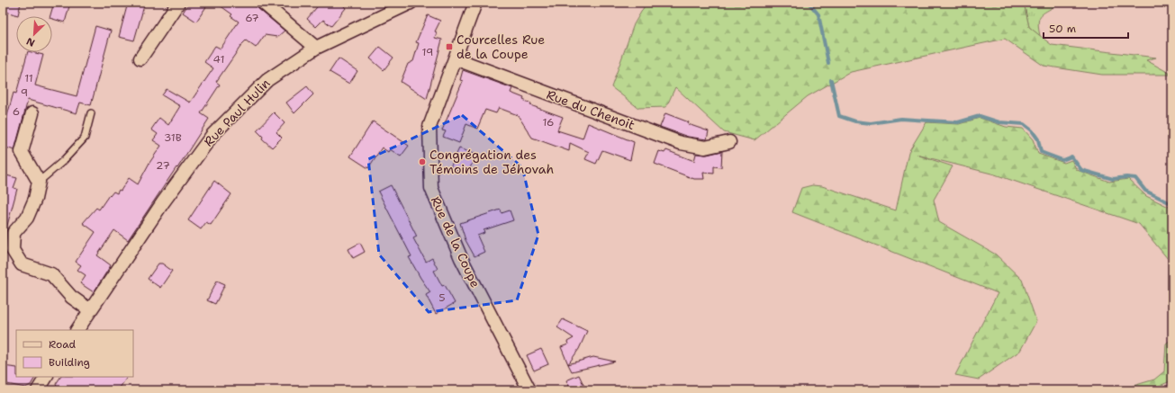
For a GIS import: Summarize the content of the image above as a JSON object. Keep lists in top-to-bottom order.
{
  "streets": {
    "street": ["Rue du Chenoit", "Rue Paul Hulin", "Rue de la Coupe"]
  },
  "crossings": [
    ["Rue du Chenoit", "Rue de la Coupe"]
  ],
  "places": {
    "transit": ["Courcelles Rue de la Coupe"],
    "other": ["Congrégation des Témoins de Jéhovah"]
  },
  "house_numbers": [
    "67",
    "19",
    "41",
    "11",
    "9",
    "6",
    "16",
    "31B",
    "27",
    "5"
  ],
  "legend": ["Road", "Building"],
  "scale_bar": "50 m",
  "north": "bottom left"
}
